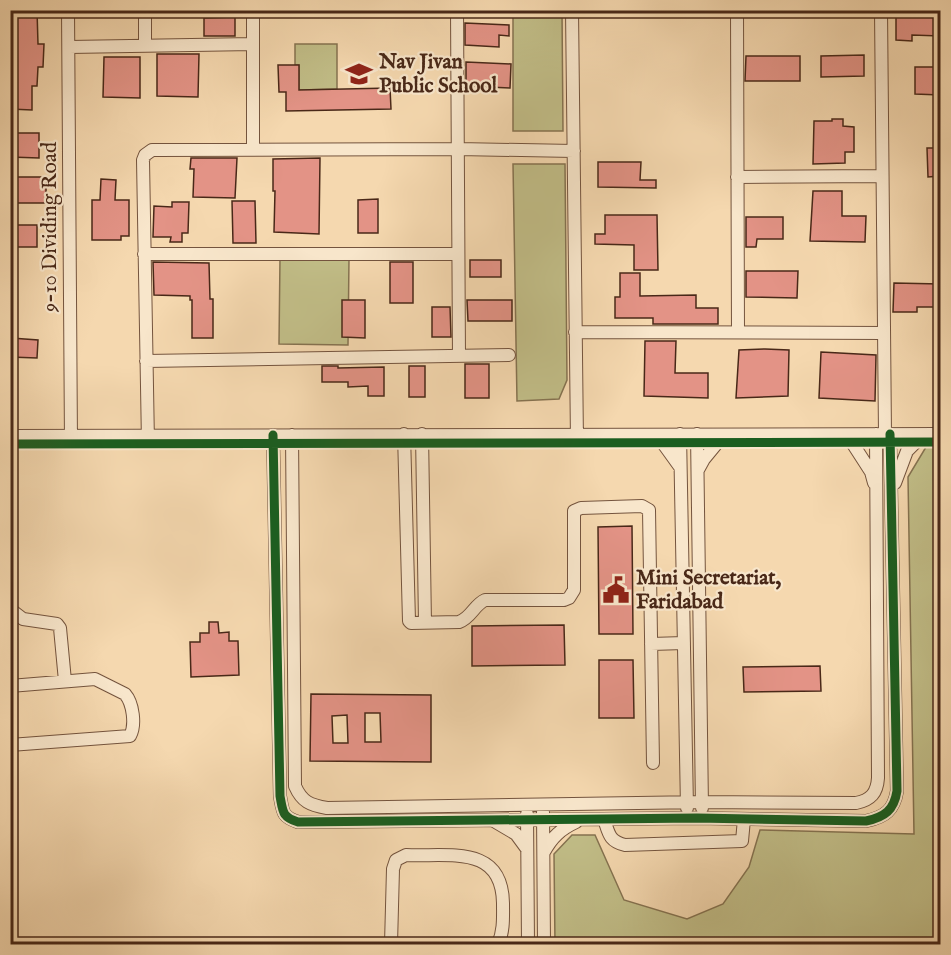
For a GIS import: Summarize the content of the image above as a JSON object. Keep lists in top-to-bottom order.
{
  "streets": {
    "street": ["9-10 Dividing Road"]
  },
  "places": {
    "school or university": ["Nav Jivan Public School"],
    "public building": ["Mini Secretariat, Faridabad"]
  }
}
